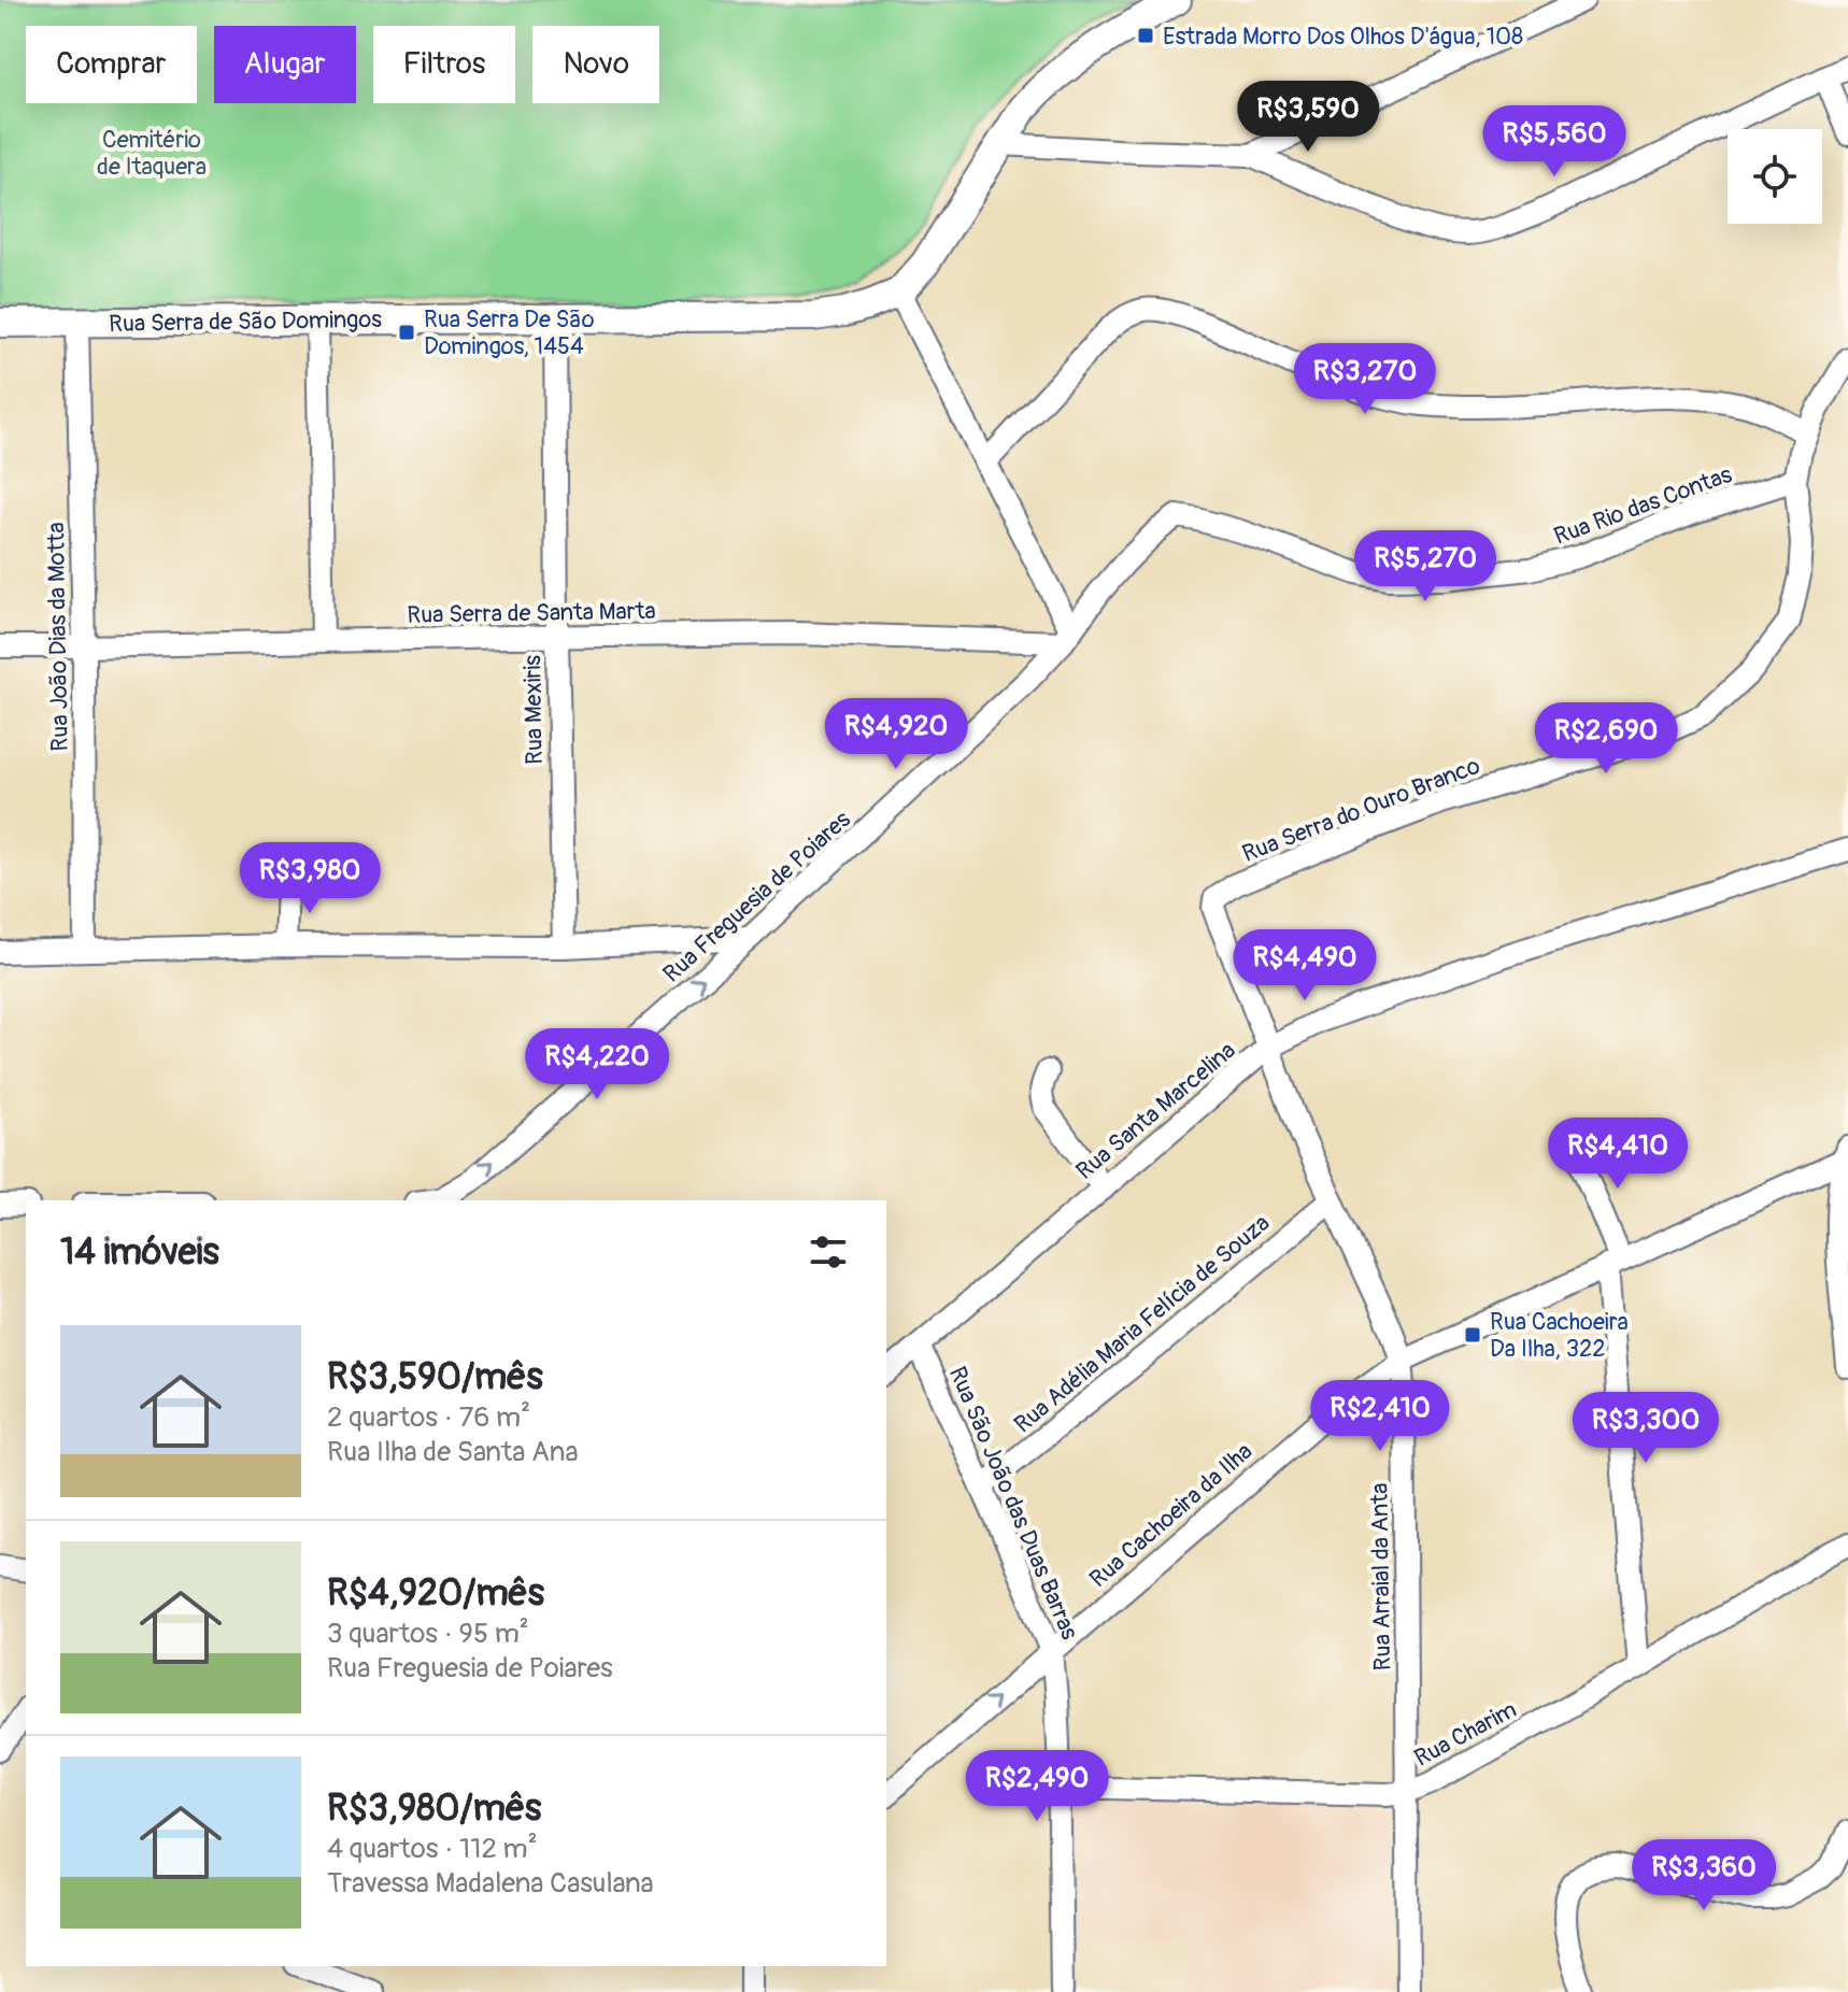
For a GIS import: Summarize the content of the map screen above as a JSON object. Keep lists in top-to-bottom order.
{
  "streets": {
    "main road": ["Rua Serra de São Domingos"],
    "street": [
      "Rua Rio das Contas",
      "Rua Serra de Santa Marta",
      "Rua João Dias da Motta",
      "Rua Mexiris",
      "Rua Serra do Ouro Branco",
      "Rua Freguesia de Poiares",
      "Rua Santa Marcelina",
      "Rua Adélia Maria Felícia de Souza",
      "Rua São João das Duas Barras",
      "Rua Cachoeira da Ilha",
      "Rua Arraial da Anta",
      "Rua Charim"
    ]
  },
  "crossings": [
    ["Rua Serra de São Domingos", "Rua João Dias da Motta"],
    ["Rua Serra de São Domingos", "Rua Mexiris"],
    ["Rua Rio das Contas", "Rua Serra de Santa Marta"],
    ["Rua Rio das Contas", "Rua Serra do Ouro Branco"],
    ["Rua Rio das Contas", "Rua Freguesia de Poiares"],
    ["Rua Serra de Santa Marta", "Rua João Dias da Motta"],
    ["Rua Serra de Santa Marta", "Rua Mexiris"],
    ["Rua Serra de Santa Marta", "Rua Freguesia de Poiares"],
    ["Rua Serra do Ouro Branco", "Rua Arraial da Anta"],
    ["Rua Santa Marcelina", "Rua São João das Duas Barras"],
    ["Rua Santa Marcelina", "Rua Arraial da Anta"],
    ["Rua Adélia Maria Felícia de Souza", "Rua São João das Duas Barras"],
    ["Rua Adélia Maria Felícia de Souza", "Rua Arraial da Anta"],
    ["Rua São João das Duas Barras", "Rua Cachoeira da Ilha"],
    ["Rua São João das Duas Barras", "Rua Charim"],
    ["Rua Cachoeira da Ilha", "Rua Arraial da Anta"],
    ["Rua Arraial da Anta", "Rua Charim"]
  ],
  "one_way": ["Rua Freguesia de Poiares"],
  "parks": ["Cemitério de Itaquera"],
  "places": {
    "transit": ["Estrada Morro Dos Olhos D'água, 108", "Rua Serra De São Domingos, 1454", "Rua Cachoeira Da Ilha, 322"]
  },
  "page": {
    "chip": [
      "Comprar",
      "Alugar",
      "Filtros",
      "Novo"
    ],
    "price": [
      "R$3,590",
      "R$5,560",
      "R$3,270",
      "R$5,270",
      "R$4,920",
      "R$2,690",
      "R$3,980",
      "R$4,490",
      "R$4,220",
      "R$4,410",
      "R$2,410",
      "R$3,300",
      "R$2,490",
      "R$3,360"
    ],
    "heading": "14 imóveis",
    "list": [
      {
        "name": "R$3,590/mês",
        "note": "2 quartos · 76 m² · Rua Ilha de Santa Ana"
      },
      {
        "name": "R$4,920/mês",
        "note": "3 quartos · 95 m² · Rua Freguesia de Poiares"
      },
      {
        "name": "R$3,980/mês",
        "note": "4 quartos · 112 m² · Travessa Madalena Casulana"
      }
    ]
  }
}
